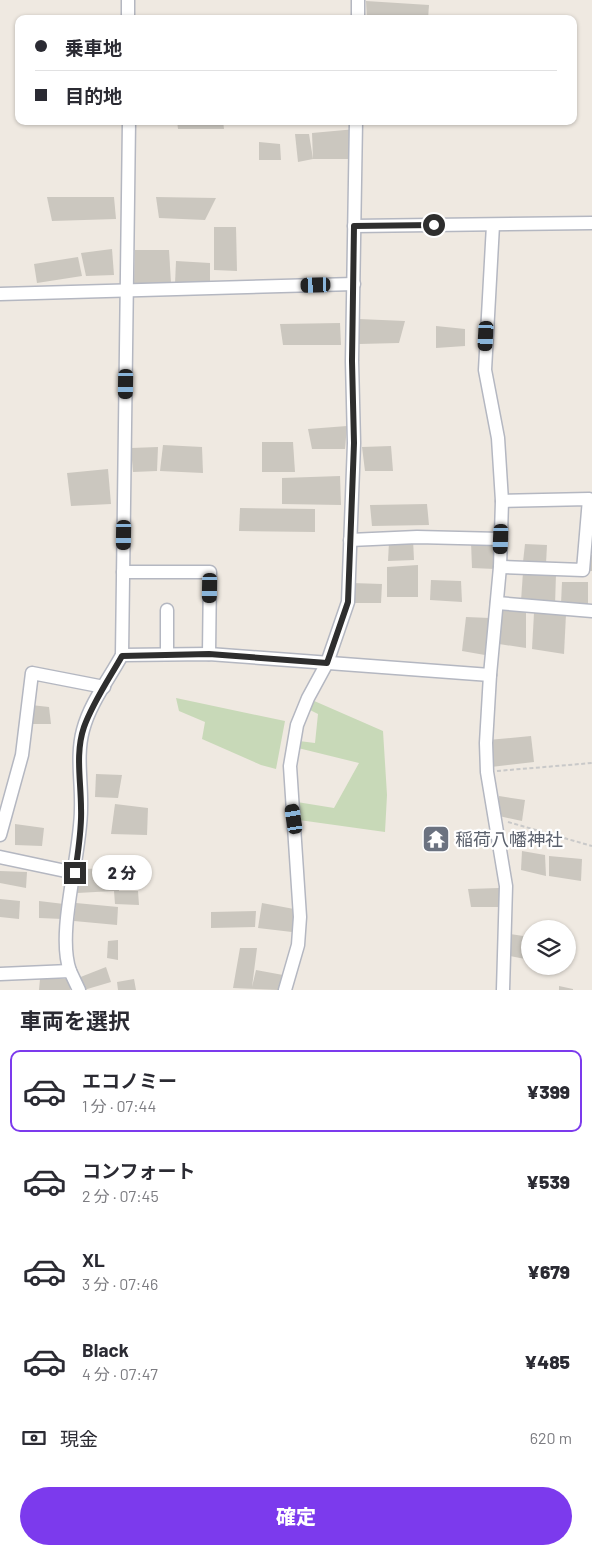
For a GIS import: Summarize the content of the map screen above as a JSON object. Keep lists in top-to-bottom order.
{
  "places": {
    "temple": ["稲荷八幡神社"]
  },
  "page": {
    "banner": ["乗車地", "目的地"],
    "bubble": "2 分",
    "heading": "車両を選択",
    "list": [
      {
        "name": "エコノミー",
        "note": "1 分 · 07:44",
        "value": "¥399"
      },
      {
        "name": "コンフォート",
        "note": "2 分 · 07:45",
        "value": "¥539"
      },
      {
        "name": "XL",
        "note": "3 分 · 07:46",
        "value": "¥679"
      },
      {
        "name": "Black",
        "note": "4 分 · 07:47",
        "value": "¥485"
      }
    ],
    "pay": ["現金", "620 m"],
    "buttons": "確定"
  }
}
